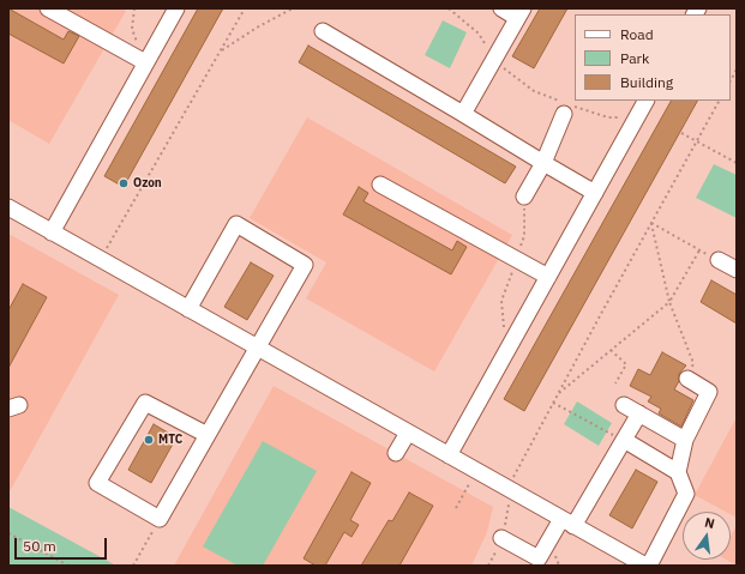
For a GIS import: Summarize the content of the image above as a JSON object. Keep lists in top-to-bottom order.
{
  "places": ["Ozon", "МТС"],
  "legend": ["Road", "Park", "Building"],
  "scale_bar": "50 m",
  "north": "top"
}
